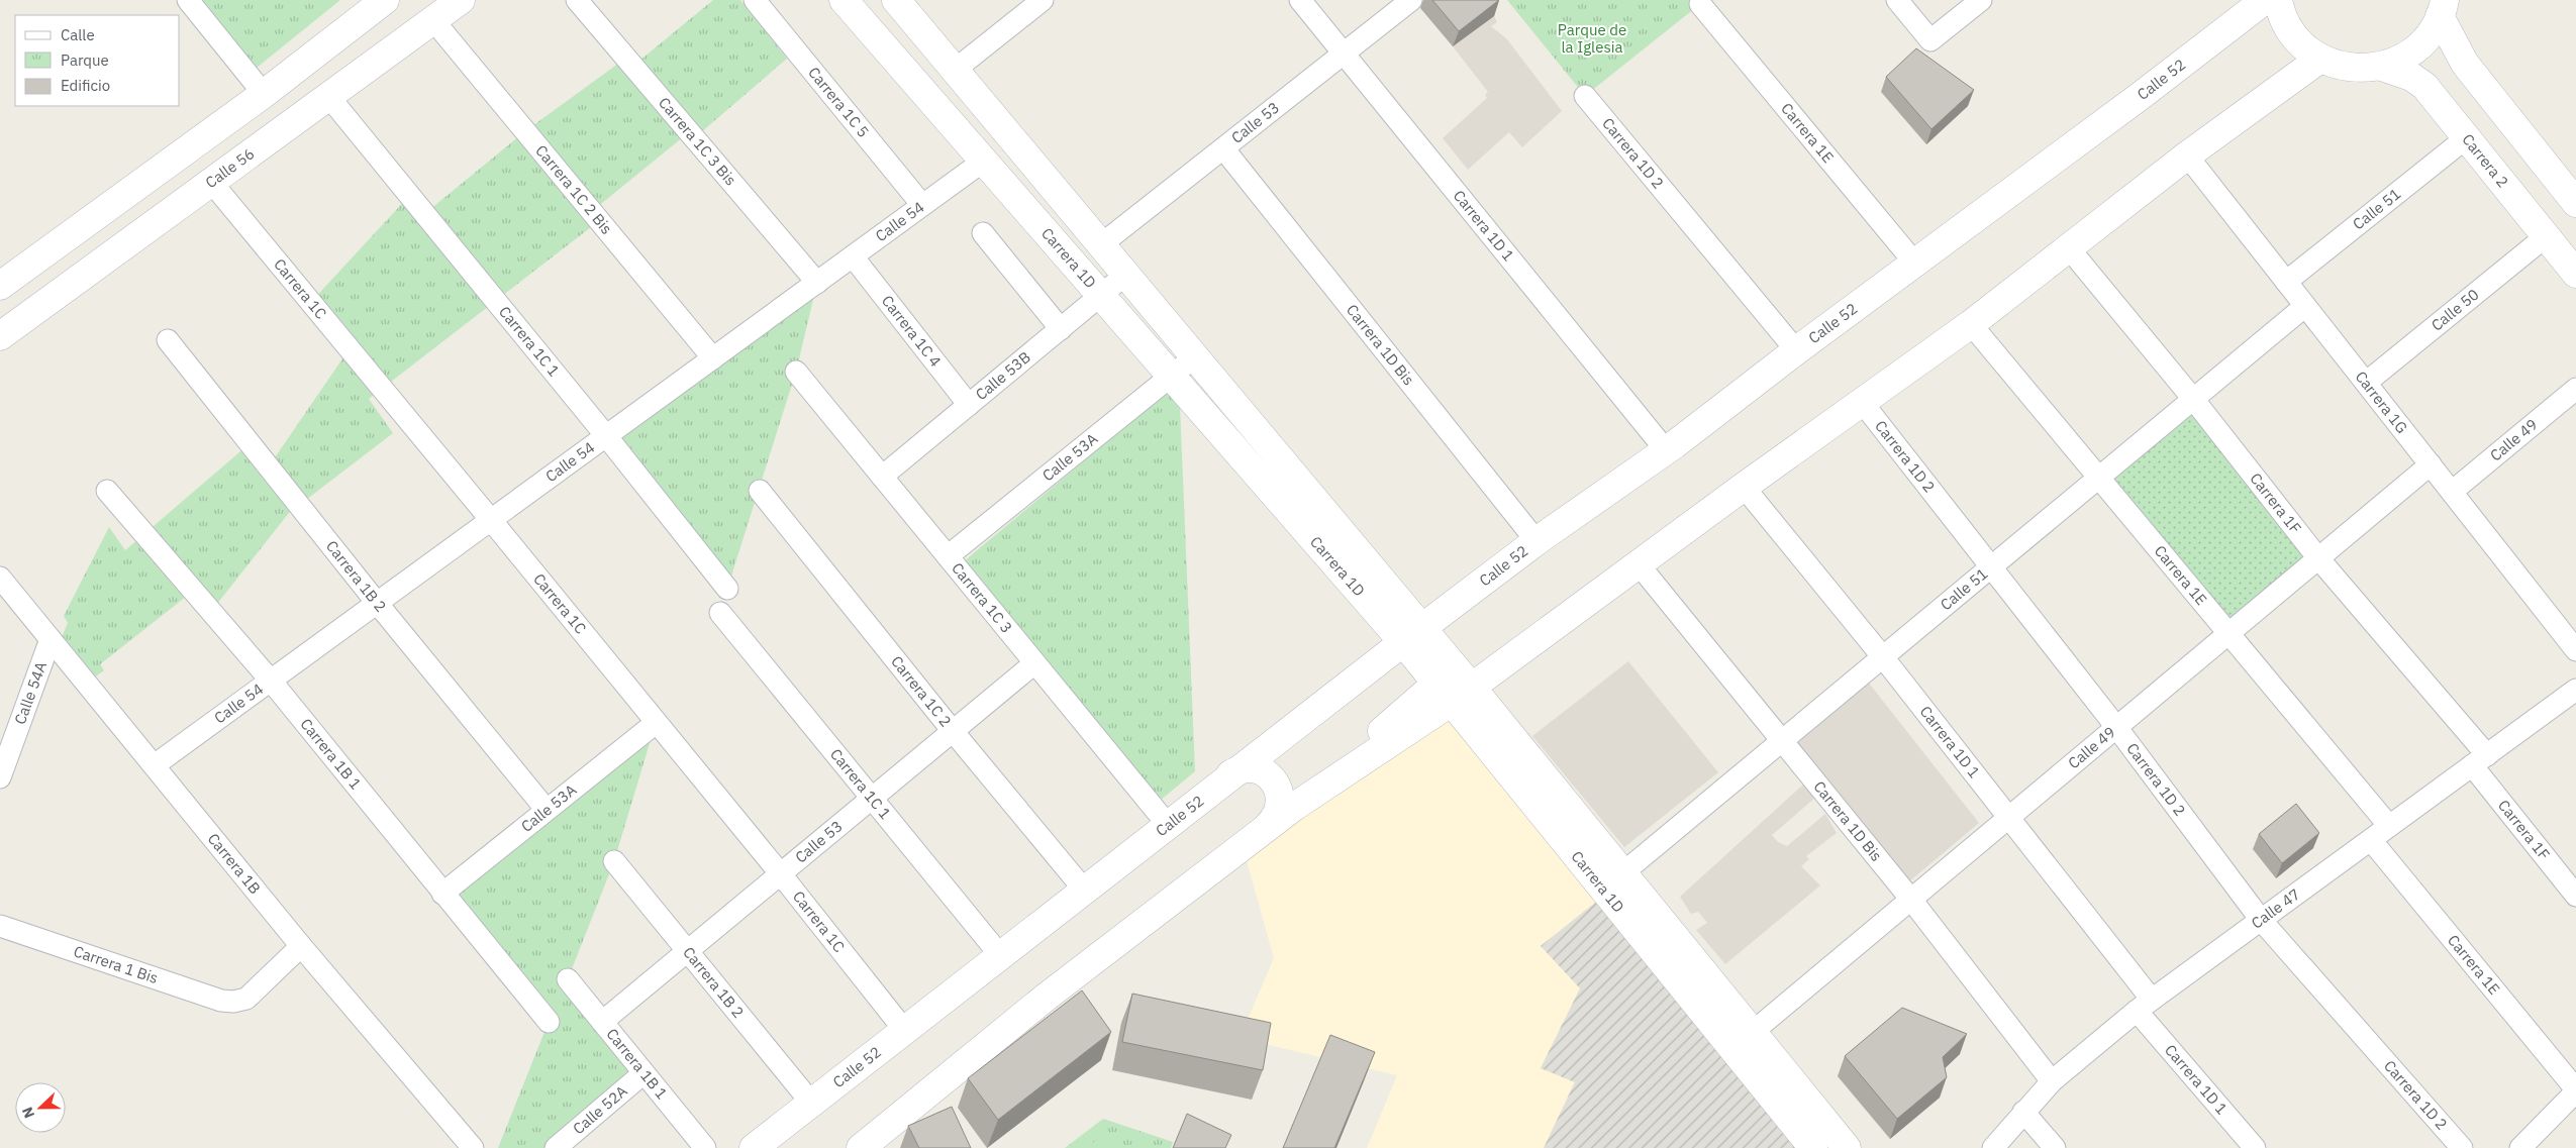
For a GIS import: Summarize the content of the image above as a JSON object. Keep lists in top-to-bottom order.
{
  "streets": {
    "street": [
      "Calle 52",
      "Carrera 1C 5",
      "Calle 53",
      "Carrera 1E",
      "Carrera 1C 3 Bis",
      "Carrera 1D 2",
      "Carrera 2",
      "Calle 56",
      "Carrera 1C 2 Bis",
      "Calle 51",
      "Calle 54",
      "Carrera 1D 1",
      "Carrera 1D",
      "Carrera 1C",
      "Calle 50",
      "Carrera 1C 4",
      "Carrera 1C 1",
      "Carrera 1D Bis",
      "Calle 53B",
      "Carrera 1G",
      "Calle 49",
      "Calle 53A",
      "Carrera 1F",
      "Carrera 1B 2",
      "Carrera 1C 3",
      "Carrera 1C 2",
      "Calle 54A",
      "Carrera 1B 1",
      "Carrera 1B",
      "Calle 47",
      "Carrera 1 Bis",
      "Calle 52A"
    ]
  },
  "crossings": [
    ["Calle 52", "Carrera 1E"],
    ["Calle 52", "Carrera 1D 2"],
    ["Calle 52", "Carrera 1D 1"],
    ["Calle 52", "Carrera 1D"],
    ["Calle 52", "Carrera 1C"],
    ["Calle 52", "Carrera 1C 1"],
    ["Calle 52", "Carrera 1D Bis"],
    ["Calle 52", "Carrera 1B 2"],
    ["Calle 52", "Carrera 1C 3"],
    ["Calle 52", "Carrera 1C 2"],
    ["Carrera 1C 5", "Calle 54"],
    ["Calle 53", "Carrera 1D 1"],
    ["Calle 53", "Carrera 1D"],
    ["Calle 53", "Carrera 1C"],
    ["Calle 53", "Carrera 1C 1"],
    ["Calle 53", "Carrera 1D Bis"],
    ["Calle 53", "Carrera 1B 2"],
    ["Calle 53", "Carrera 1C 3"],
    ["Calle 53", "Carrera 1C 2"],
    ["Calle 53", "Carrera 1B 1"],
    ["Carrera 1E", "Calle 51"],
    ["Carrera 1E", "Calle 49"],
    ["Carrera 1E", "Calle 47"],
    ["Carrera 1C 3 Bis", "Calle 54"],
    ["Carrera 1D 2", "Calle 51"],
    ["Carrera 1D 2", "Calle 49"],
    ["Carrera 1D 2", "Calle 47"],
    ["Carrera 2", "Calle 51"],
    ["Carrera 2", "Calle 50"],
    ["Calle 56", "Carrera 1C 2 Bis"],
    ["Calle 56", "Carrera 1C"],
    ["Calle 56", "Carrera 1C 1"],
    ["Carrera 1C 2 Bis", "Calle 54"],
    ["Calle 51", "Carrera 1D 1"],
    ["Calle 51", "Carrera 1D"],
    ["Calle 51", "Carrera 1D Bis"],
    ["Calle 51", "Carrera 1G"],
    ["Calle 51", "Carrera 1F"],
    ["Calle 54", "Carrera 1D"],
    ["Calle 54", "Carrera 1C"],
    ["Calle 54", "Carrera 1C 4"],
    ["Calle 54", "Carrera 1C 1"],
    ["Calle 54", "Carrera 1B 2"],
    ["Calle 54", "Carrera 1B 1"],
    ["Calle 54", "Carrera 1B"],
    ["Carrera 1D 1", "Calle 49"],
    ["Carrera 1D 1", "Calle 47"],
    ["Carrera 1D", "Calle 53B"],
    ["Carrera 1D", "Calle 49"],
    ["Carrera 1D", "Calle 53A"],
    ["Carrera 1C", "Calle 53A"],
    ["Calle 50", "Carrera 1G"],
    ["Carrera 1C 4", "Calle 53B"],
    ["Carrera 1D Bis", "Calle 49"],
    ["Carrera 1D Bis", "Calle 47"],
    ["Calle 53B", "Carrera 1C 3"],
    ["Carrera 1G", "Calle 49"],
    ["Calle 49", "Carrera 1F"],
    ["Calle 53A", "Carrera 1B 2"],
    ["Calle 53A", "Carrera 1C 3"],
    ["Calle 53A", "Carrera 1B 1"],
    ["Carrera 1F", "Calle 47"],
    ["Calle 54A", "Carrera 1B"],
    ["Carrera 1B 1", "Calle 52A"],
    ["Carrera 1B", "Carrera 1 Bis"]
  ],
  "parks": ["Parque de la Iglesia"],
  "legend": ["Calle", "Parque", "Edificio"],
  "north": "left"
}
